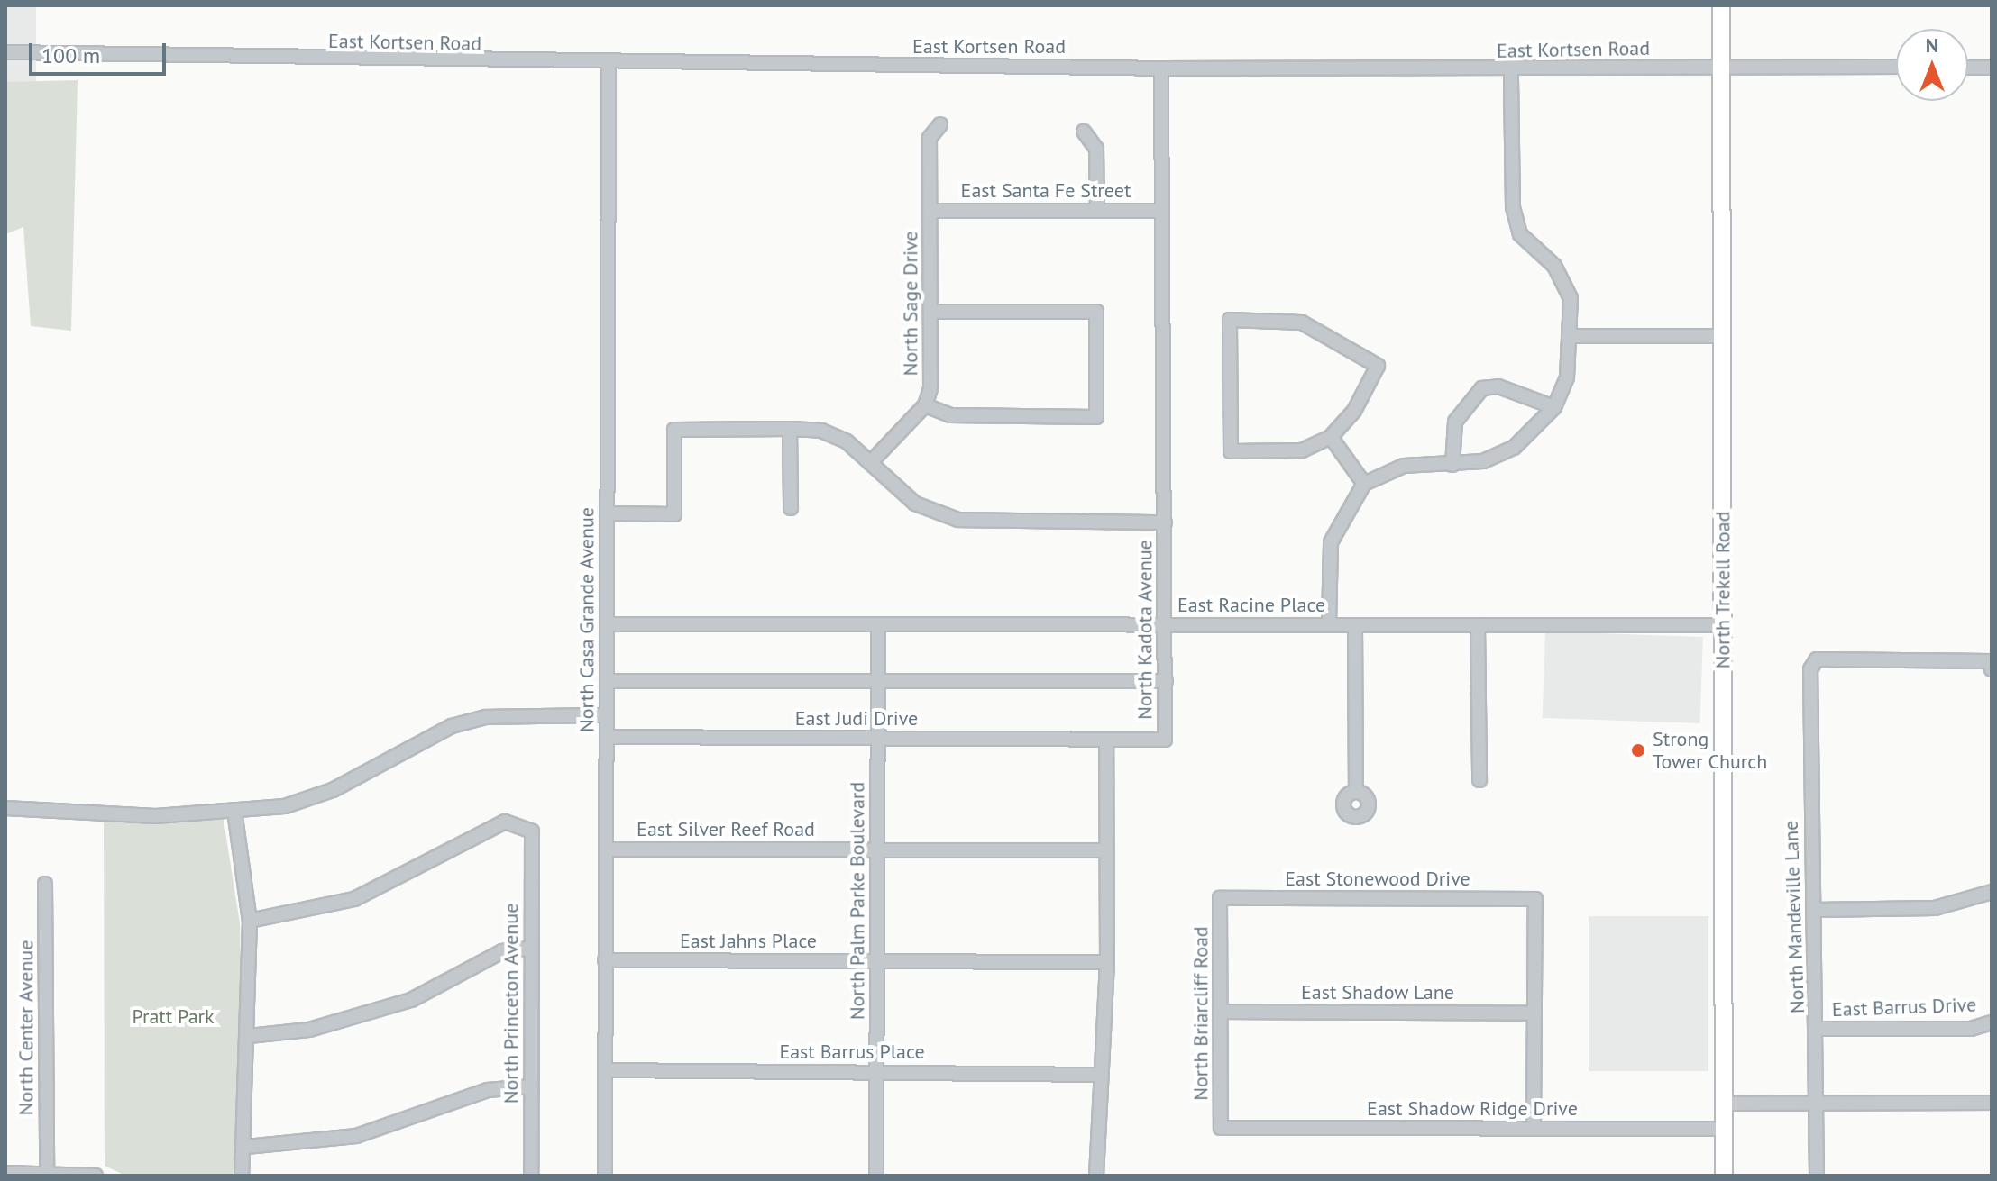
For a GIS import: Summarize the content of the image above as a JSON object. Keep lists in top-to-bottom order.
{
  "streets": {
    "main road": ["North Trekell Road"],
    "street": [
      "East Kortsen Road",
      "East Santa Fe Street",
      "North Sage Drive",
      "East Racine Place",
      "North Casa Grande Avenue",
      "North Kadota Avenue",
      "East Judi Drive",
      "East Silver Reef Road",
      "East Stonewood Drive",
      "North Palm Parke Boulevard",
      "North Mandeville Lane",
      "East Jahns Place",
      "East Shadow Lane",
      "North Princeton Avenue",
      "East Barrus Drive",
      "North Briarcliff Road",
      "North Center Avenue",
      "East Barrus Place",
      "East Shadow Ridge Drive"
    ]
  },
  "crossings": [
    ["East Kortsen Road", "North Trekell Road"],
    ["East Kortsen Road", "North Casa Grande Avenue"],
    ["East Kortsen Road", "North Kadota Avenue"],
    ["East Santa Fe Street", "North Sage Drive"],
    ["East Santa Fe Street", "North Kadota Avenue"],
    ["North Trekell Road", "East Racine Place"],
    ["North Trekell Road", "East Shadow Ridge Drive"],
    ["East Racine Place", "North Casa Grande Avenue"],
    ["East Racine Place", "North Kadota Avenue"],
    ["East Racine Place", "North Palm Parke Boulevard"],
    ["North Casa Grande Avenue", "East Judi Drive"],
    ["North Casa Grande Avenue", "East Silver Reef Road"],
    ["North Casa Grande Avenue", "East Jahns Place"],
    ["North Casa Grande Avenue", "East Barrus Place"],
    ["North Kadota Avenue", "East Judi Drive"],
    ["East Judi Drive", "North Palm Parke Boulevard"],
    ["East Silver Reef Road", "North Palm Parke Boulevard"],
    ["East Stonewood Drive", "East Shadow Lane"],
    ["East Stonewood Drive", "North Briarcliff Road"],
    ["North Palm Parke Boulevard", "East Jahns Place"],
    ["North Palm Parke Boulevard", "East Barrus Place"],
    ["North Mandeville Lane", "East Barrus Drive"],
    ["East Shadow Lane", "North Briarcliff Road"],
    ["North Briarcliff Road", "East Shadow Ridge Drive"]
  ],
  "parks": ["Pratt Park"],
  "places": ["Strong Tower Church"],
  "scale_bar": "100 m",
  "north": "top"
}
